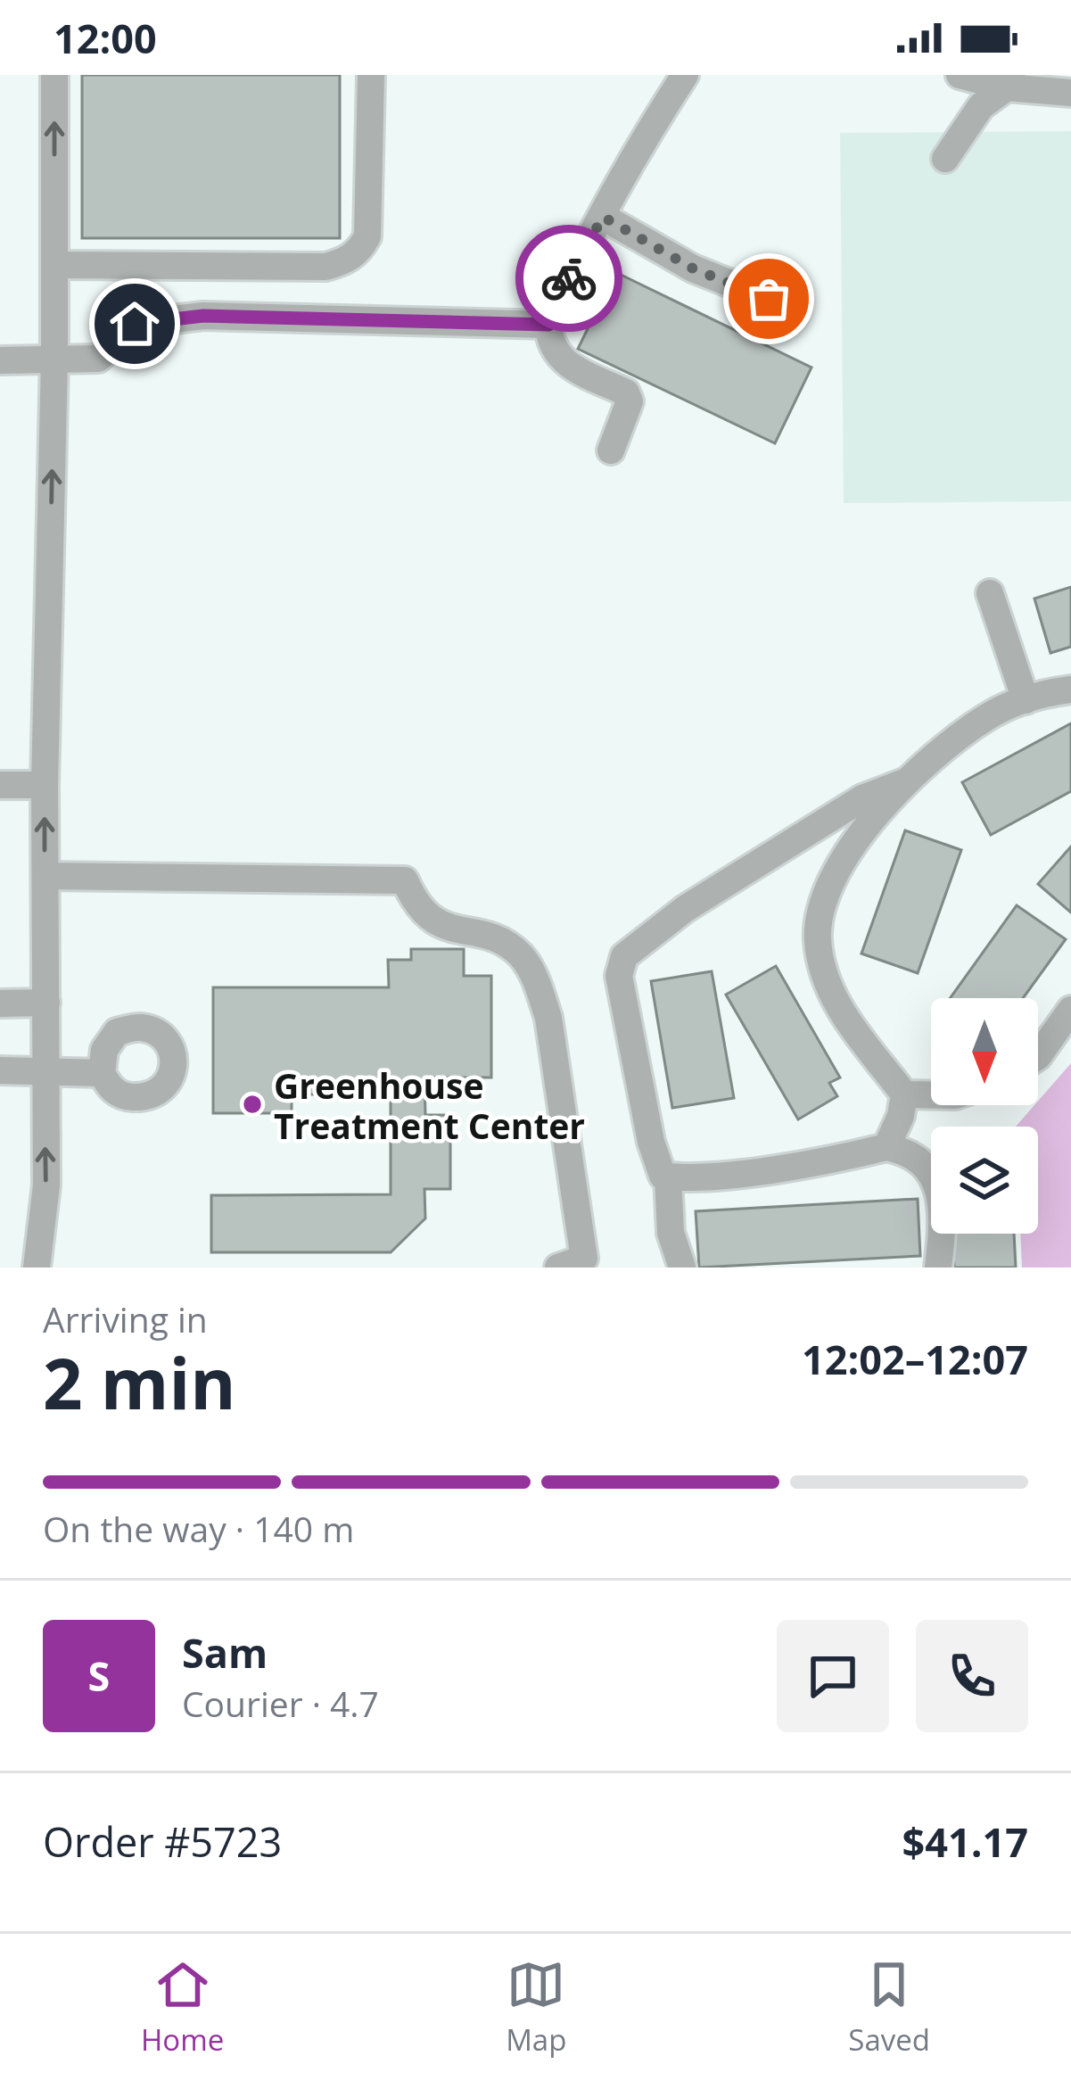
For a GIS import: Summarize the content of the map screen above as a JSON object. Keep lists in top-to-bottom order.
{
  "places": ["Greenhouse Treatment Center"],
  "north": "bottom",
  "page": {
    "status": "12:00",
    "heading": ["2 min", "Arriving in", "12:02–12:07"],
    "panel": [
      "Sam",
      "Courier · 4.7",
      "Order #5723",
      "$41.17"
    ],
    "bar": "On the way · 140 m",
    "round": "S",
    "tabs": ["Home", "Map", "Saved"]
  }
}
